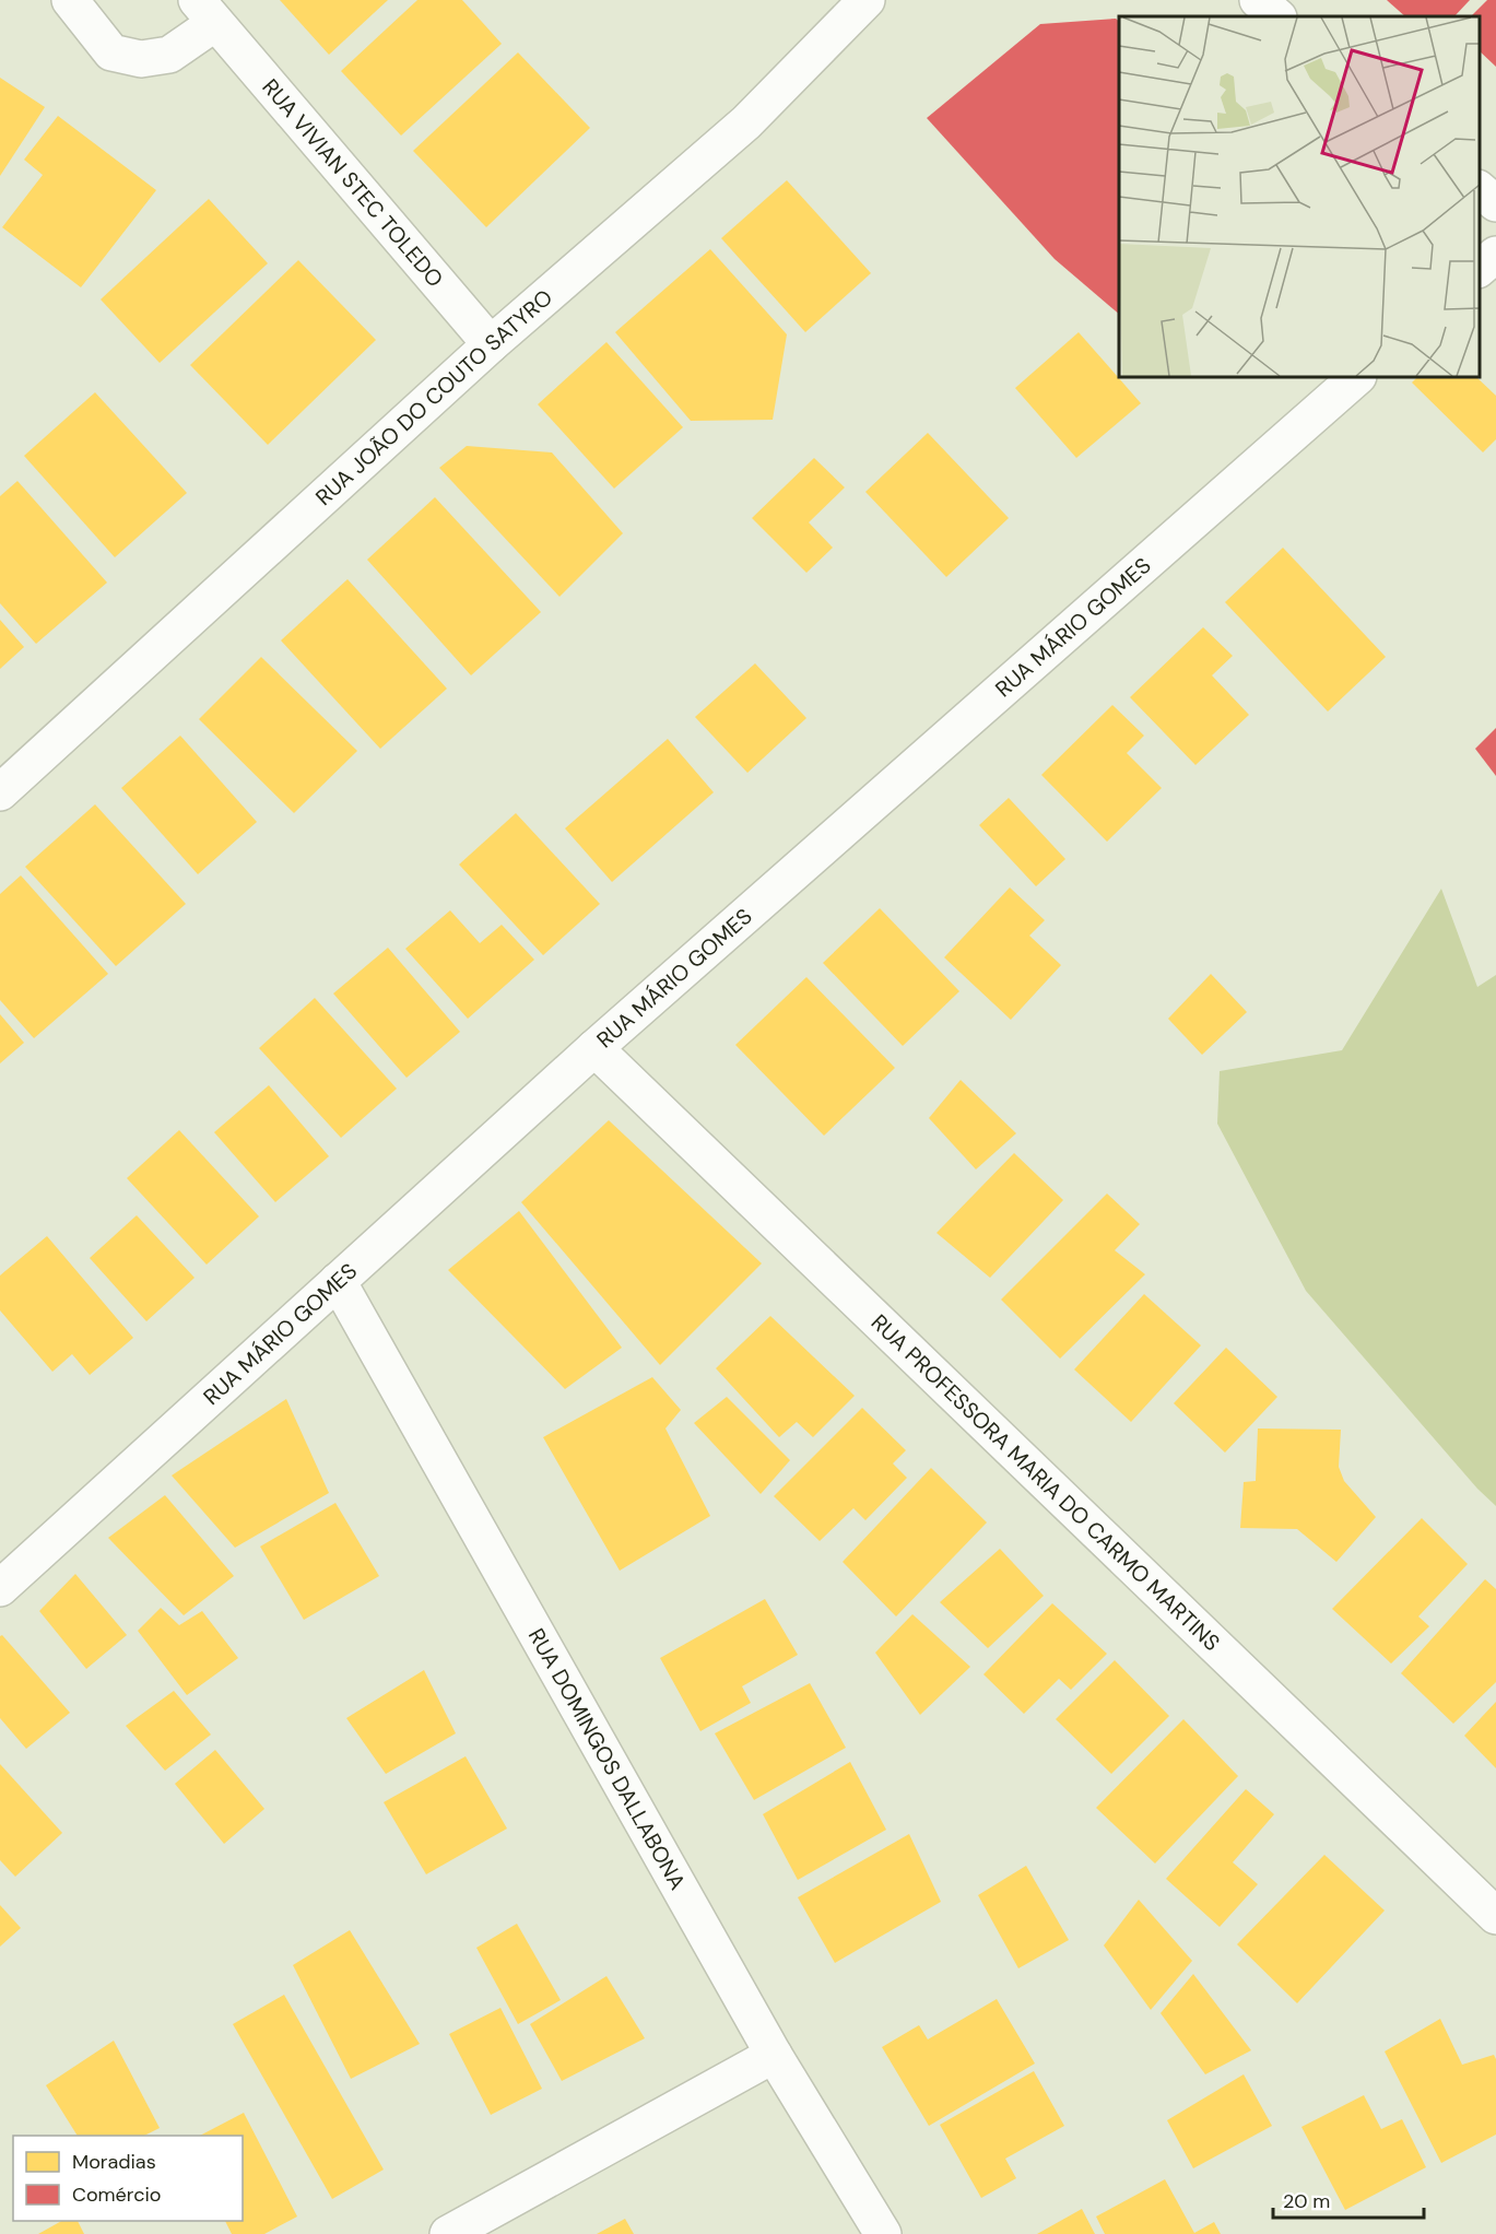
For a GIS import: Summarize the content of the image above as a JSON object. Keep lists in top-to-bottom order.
{
  "streets": {
    "street": [
      "RUA VIVIAN STEC TOLEDO",
      "RUA JOÃO DO COUTO SATYRO",
      "RUA MÁRIO GOMES",
      "RUA PROFESSORA MARIA DO CARMO MARTINS",
      "RUA DOMINGOS DALLABONA"
    ]
  },
  "crossings": [
    ["RUA VIVIAN STEC TOLEDO", "RUA JOÃO DO COUTO SATYRO"],
    ["RUA MÁRIO GOMES", "RUA PROFESSORA MARIA DO CARMO MARTINS"],
    ["RUA MÁRIO GOMES", "RUA DOMINGOS DALLABONA"]
  ],
  "legend": ["Moradias", "Comércio"],
  "scale_bar": "20 m"
}
